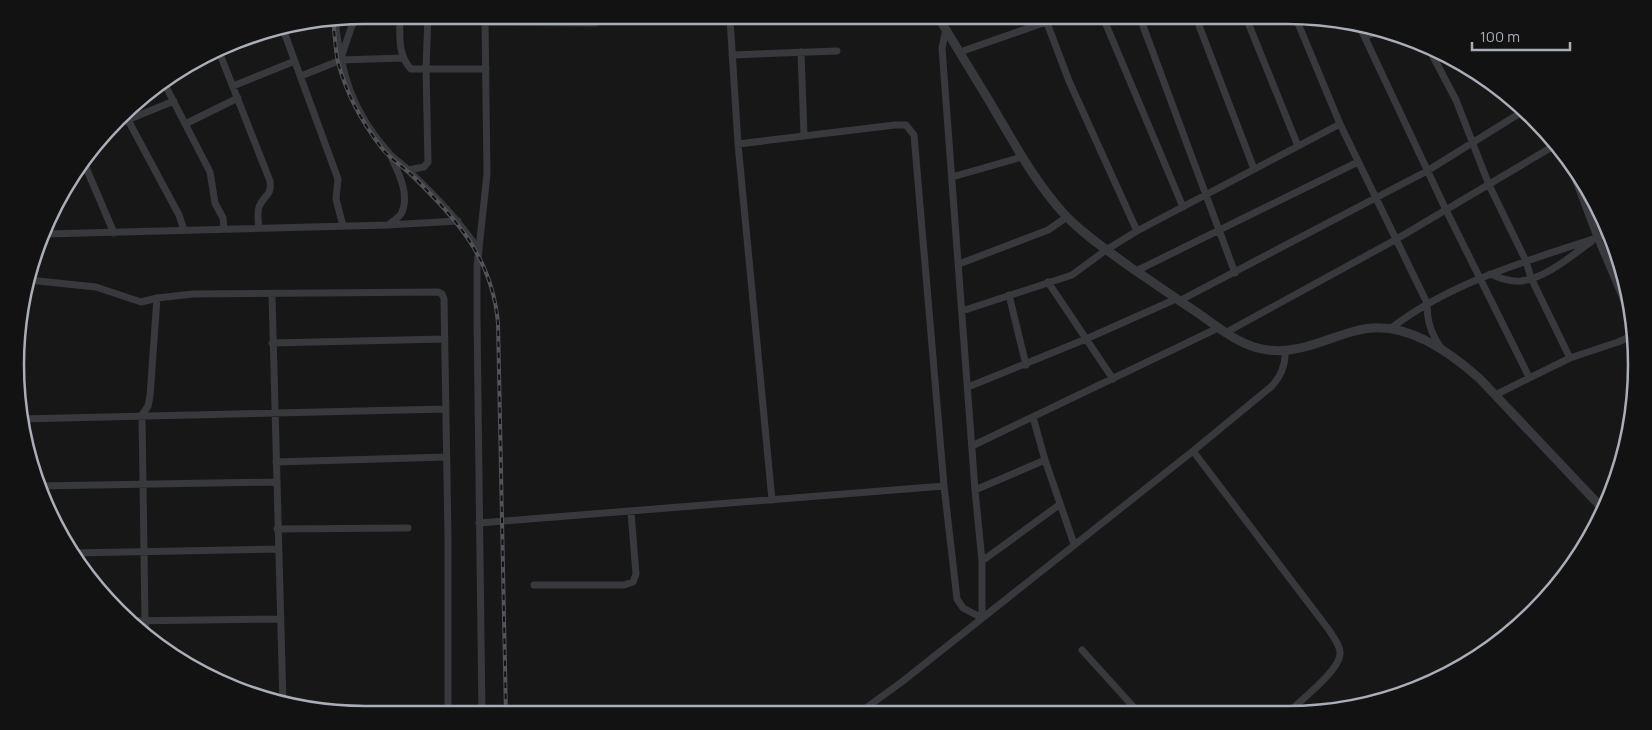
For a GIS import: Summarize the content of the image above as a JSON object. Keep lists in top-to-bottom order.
{
  "scale_bar": "100 m"
}
